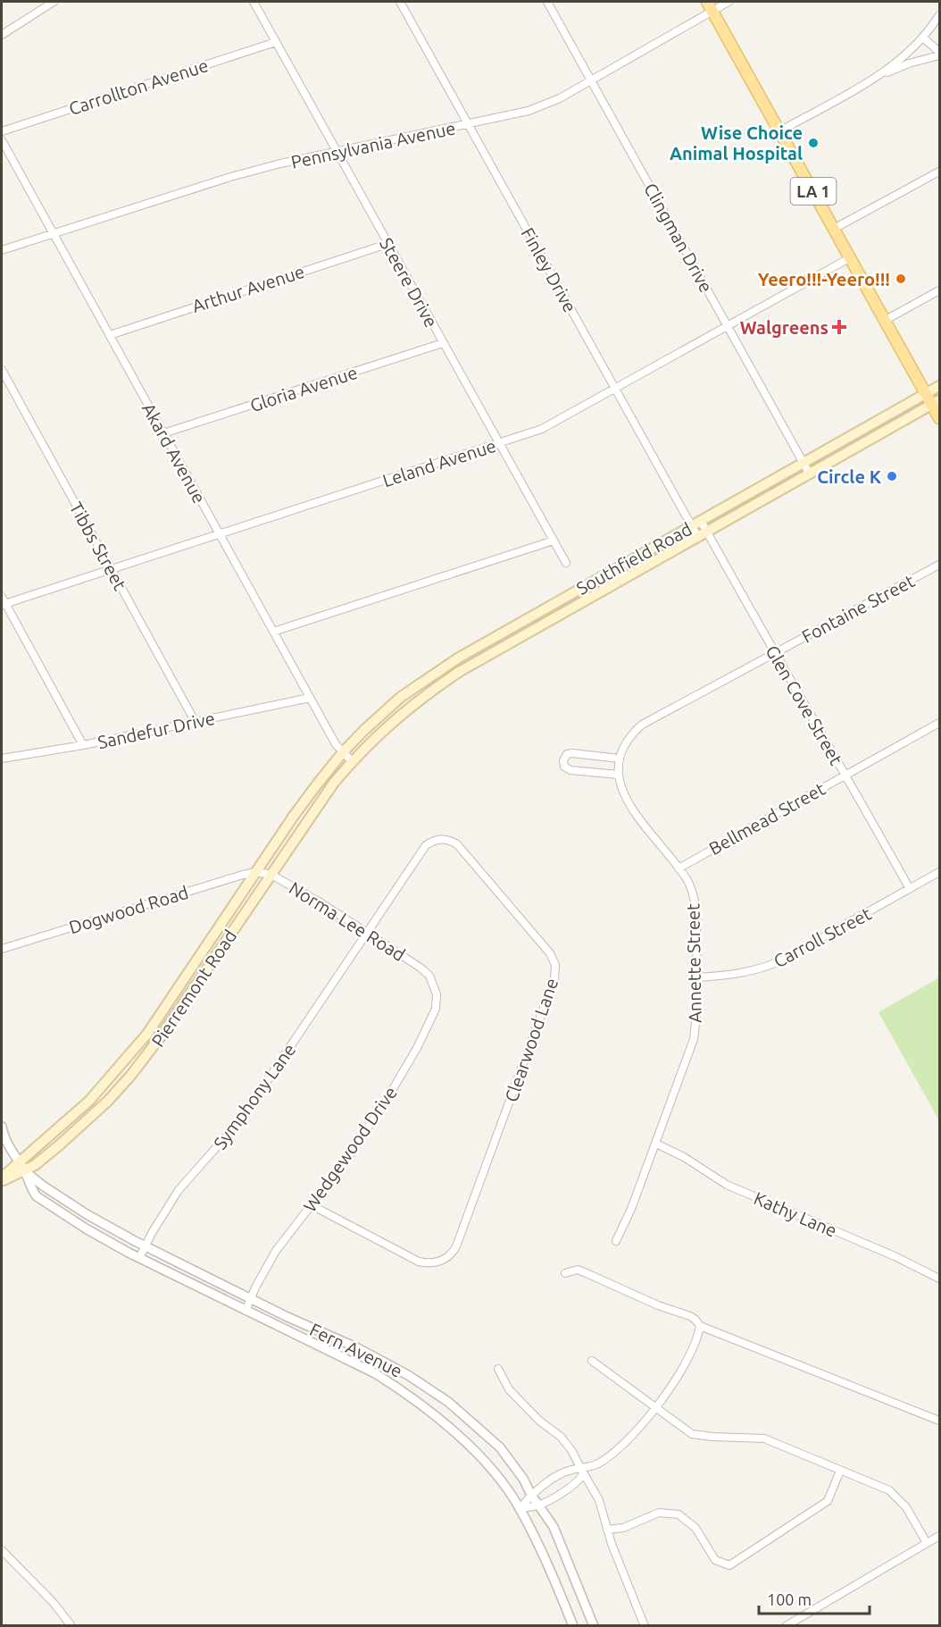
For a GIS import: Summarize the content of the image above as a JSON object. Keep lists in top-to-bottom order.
{
  "streets": {
    "main road": ["LA 1", "Southfield Road", "Pierremont Road"],
    "street": [
      "Carrollton Avenue",
      "Pennsylvania Avenue",
      "Clingman Drive",
      "Finley Drive",
      "Steere Drive",
      "Arthur Avenue",
      "Gloria Avenue",
      "Akard Avenue",
      "Leland Avenue",
      "Tibbs Street",
      "Fontaine Street",
      "Glen Cove Street",
      "Sandefur Drive",
      "Bellmead Street",
      "Dogwood Road",
      "Norma Lee Road",
      "Carroll Street",
      "Annette Street",
      "Clearwood Lane",
      "Symphony Lane",
      "Wedgewood Drive",
      "Kathy Lane",
      "Fern Avenue"
    ]
  },
  "crossings": [
    ["Carrollton Avenue", "Steere Drive"],
    ["Pennsylvania Avenue", "LA 1"],
    ["Pennsylvania Avenue", "Clingman Drive"],
    ["Pennsylvania Avenue", "Finley Drive"],
    ["Pennsylvania Avenue", "Steere Drive"],
    ["Pennsylvania Avenue", "Akard Avenue"],
    ["LA 1", "Leland Avenue"],
    ["LA 1", "Southfield Road"],
    ["Clingman Drive", "Leland Avenue"],
    ["Clingman Drive", "Southfield Road"],
    ["Finley Drive", "Leland Avenue"],
    ["Finley Drive", "Southfield Road"],
    ["Steere Drive", "Arthur Avenue"],
    ["Steere Drive", "Gloria Avenue"],
    ["Steere Drive", "Leland Avenue"],
    ["Arthur Avenue", "Akard Avenue"],
    ["Gloria Avenue", "Akard Avenue"],
    ["Akard Avenue", "Leland Avenue"],
    ["Akard Avenue", "Southfield Road"],
    ["Akard Avenue", "Sandefur Drive"],
    ["Akard Avenue", "Pierremont Road"],
    ["Leland Avenue", "Tibbs Street"],
    ["Tibbs Street", "Sandefur Drive"],
    ["Southfield Road", "Glen Cove Street"],
    ["Southfield Road", "Pierremont Road"],
    ["Fontaine Street", "Glen Cove Street"],
    ["Fontaine Street", "Annette Street"],
    ["Glen Cove Street", "Bellmead Street"],
    ["Glen Cove Street", "Carroll Street"],
    ["Bellmead Street", "Annette Street"],
    ["Dogwood Road", "Norma Lee Road"],
    ["Dogwood Road", "Pierremont Road"],
    ["Norma Lee Road", "Pierremont Road"],
    ["Norma Lee Road", "Clearwood Lane"],
    ["Norma Lee Road", "Symphony Lane"],
    ["Norma Lee Road", "Wedgewood Drive"],
    ["Carroll Street", "Annette Street"],
    ["Annette Street", "Kathy Lane"],
    ["Pierremont Road", "Fern Avenue"],
    ["Clearwood Lane", "Symphony Lane"],
    ["Clearwood Lane", "Wedgewood Drive"],
    ["Symphony Lane", "Fern Avenue"],
    ["Wedgewood Drive", "Fern Avenue"]
  ],
  "places": {
    "other": ["Wise Choice Animal Hospital", "Yeero!!!-Yeero!!!", "Circle K"],
    "health": ["Walgreens"]
  },
  "scale_bar": "100 m"
}
